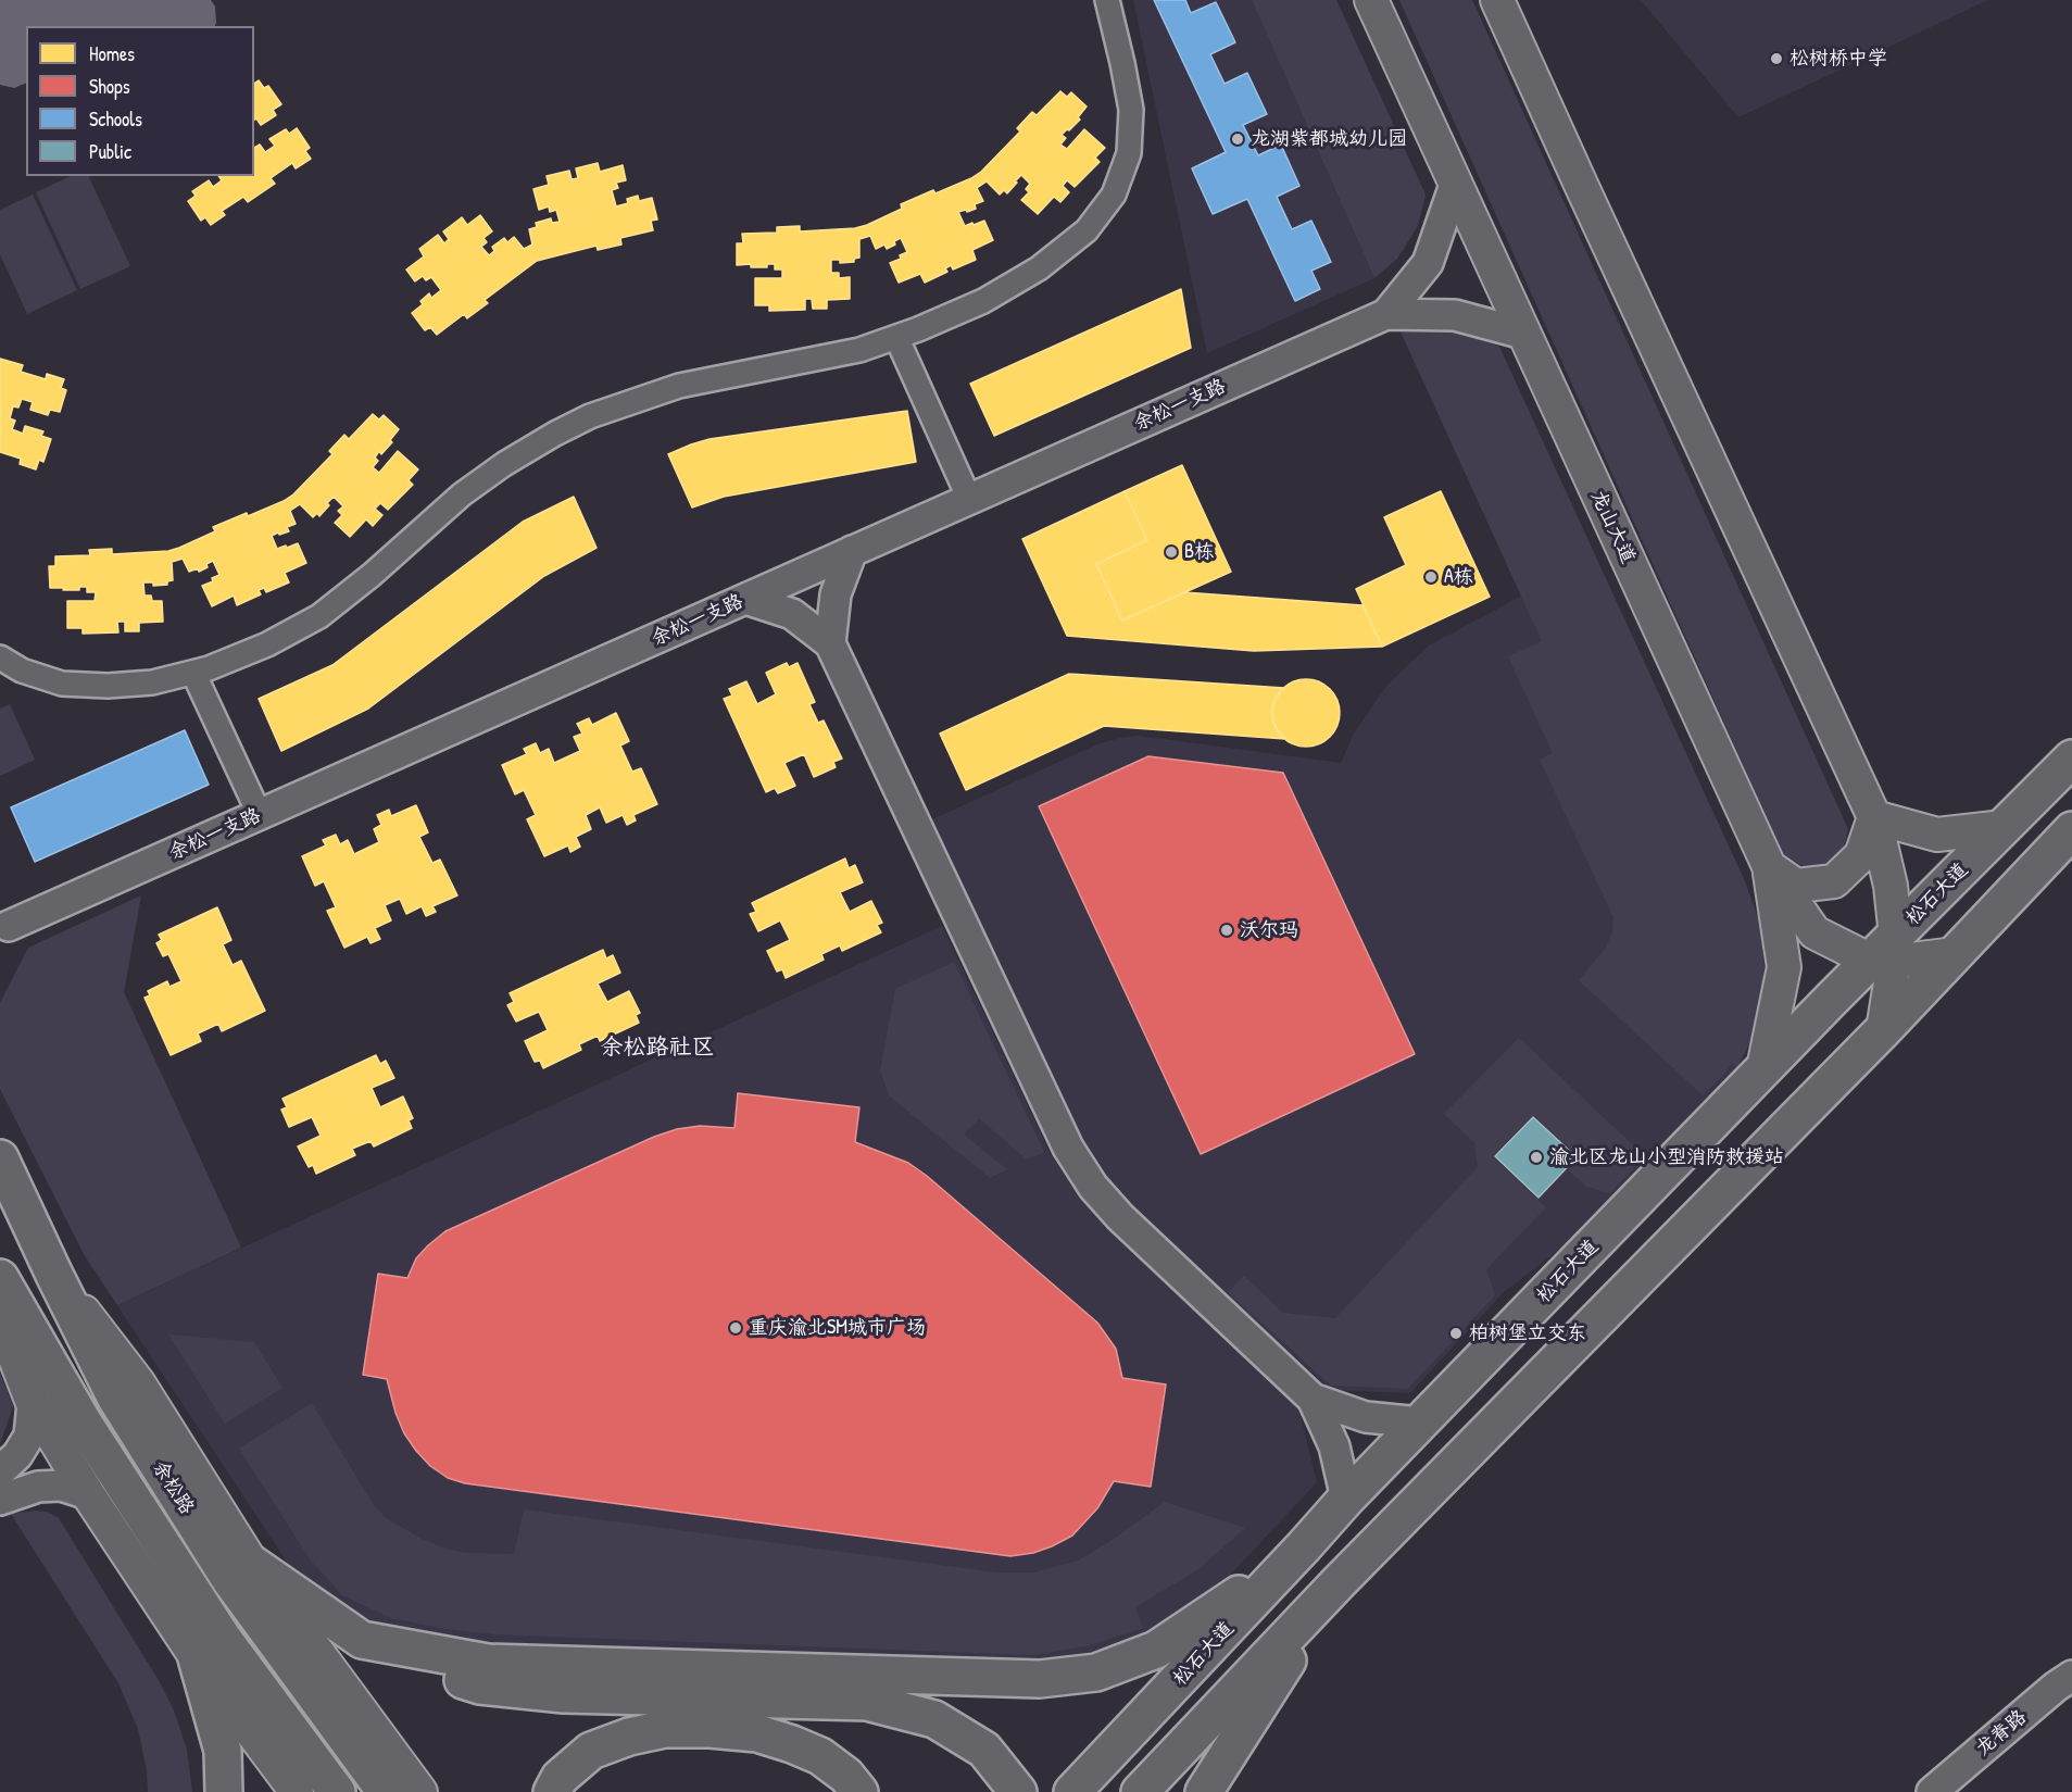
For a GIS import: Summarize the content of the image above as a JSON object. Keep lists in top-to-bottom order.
{
  "streets": {
    "highway": ["松石大道", "余松路"],
    "main road": ["龙山大道"],
    "street": ["余松一支路", "龙脊路"]
  },
  "crossings": [
    ["龙山大道", "松石大道"]
  ],
  "districts": ["余松路社区"],
  "places": [
    "松树桥中学",
    "龙湖紫都城幼儿园",
    "B栋",
    "A栋",
    "沃尔玛",
    "渝北区龙山小型消防救援站",
    "重庆渝北SM城市广场",
    "柏树堡立交东"
  ],
  "legend": [
    "Homes",
    "Shops",
    "Schools",
    "Public"
  ]
}
